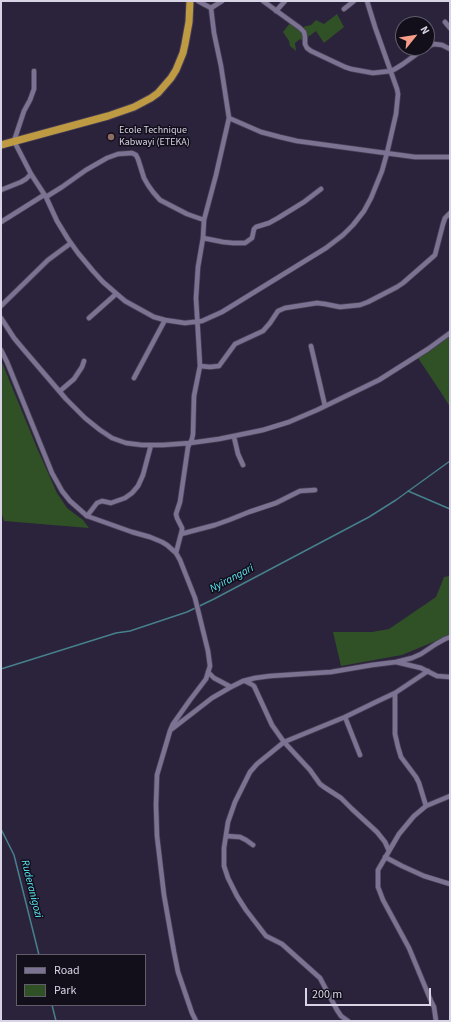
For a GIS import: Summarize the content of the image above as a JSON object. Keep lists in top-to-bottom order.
{
  "water": ["Nyirangari", "Ruderanigozi"],
  "places": ["Ecole Technique Kabwayi (ETEKA)"],
  "legend": ["Road", "Park"],
  "scale_bar": "200 m",
  "north": "top right"
}
